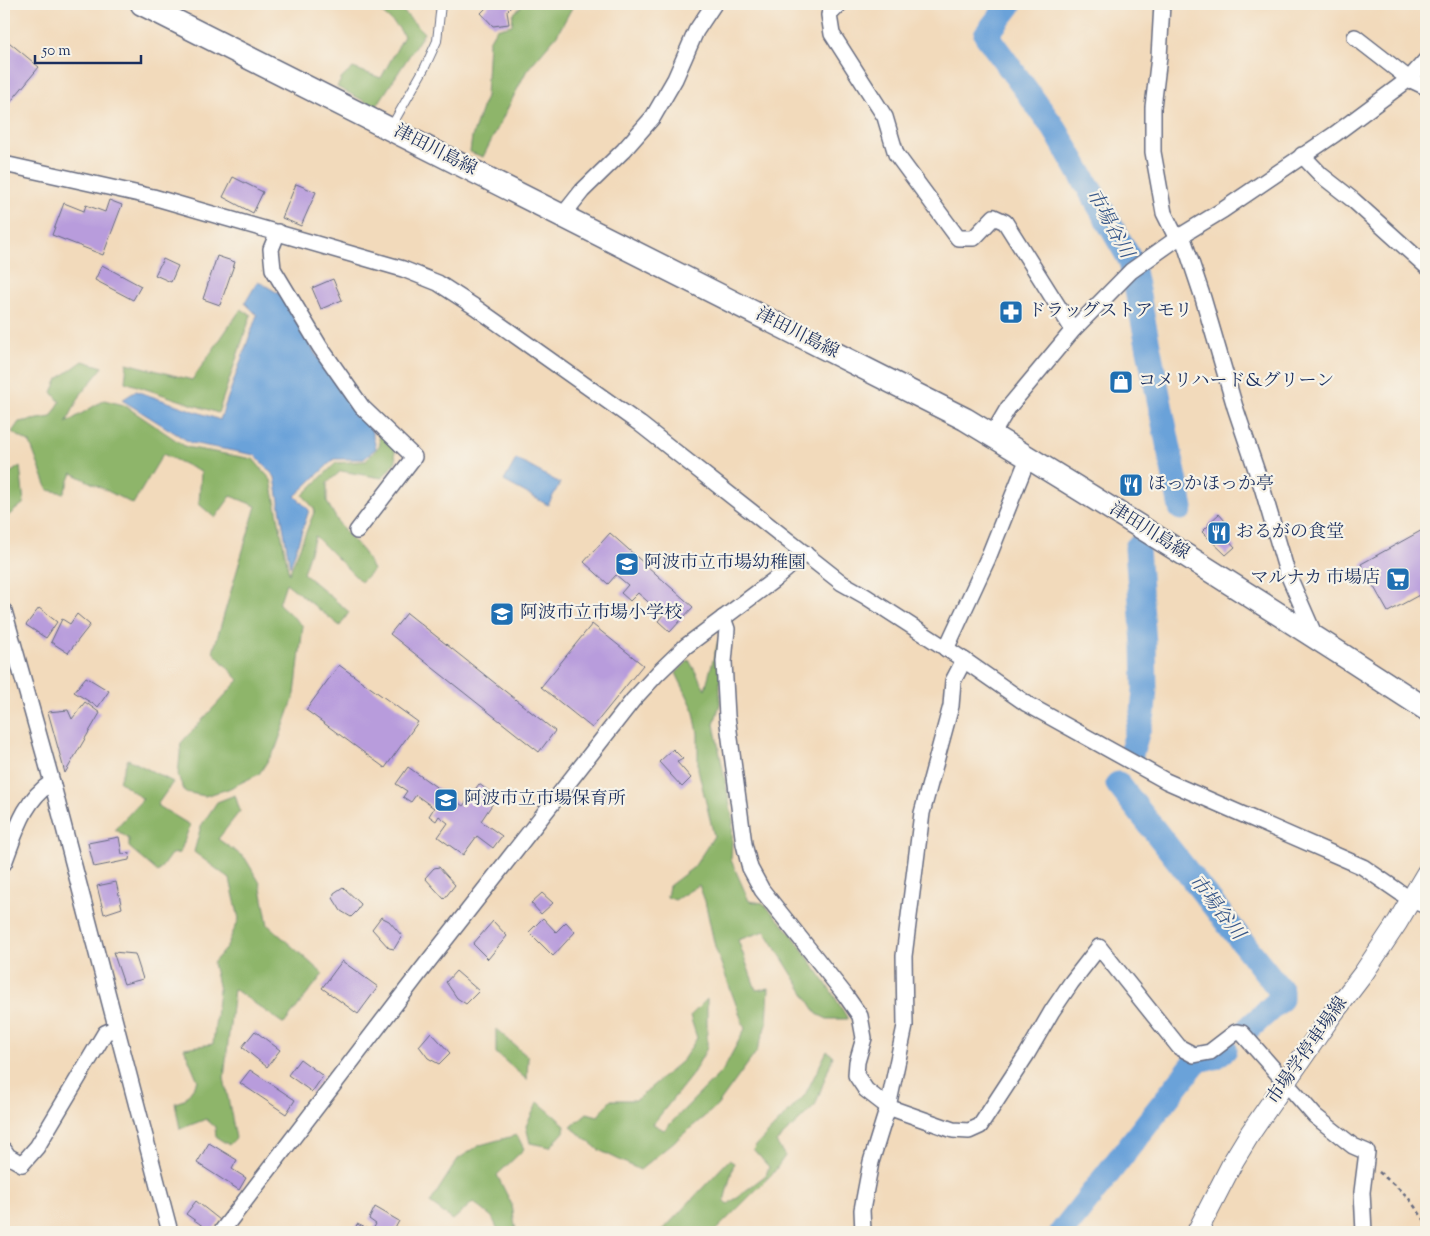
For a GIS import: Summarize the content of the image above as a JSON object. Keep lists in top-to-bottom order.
{
  "streets": {
    "main road": ["津田川島線", "市場学停車場線"]
  },
  "water": ["市場谷川"],
  "places": {
    "pharmacy": ["ドラッグストア モリ"],
    "shop": ["コメリハード&グリーン"],
    "restaurant": ["ほっかほっか亭", "おるがの食堂"],
    "school or university": ["阿波市立市場幼稚園", "阿波市立市場小学校", "阿波市立市場保育所"],
    "supermarket": ["マルナカ 市場店"]
  },
  "scale_bar": "50 m"
}
